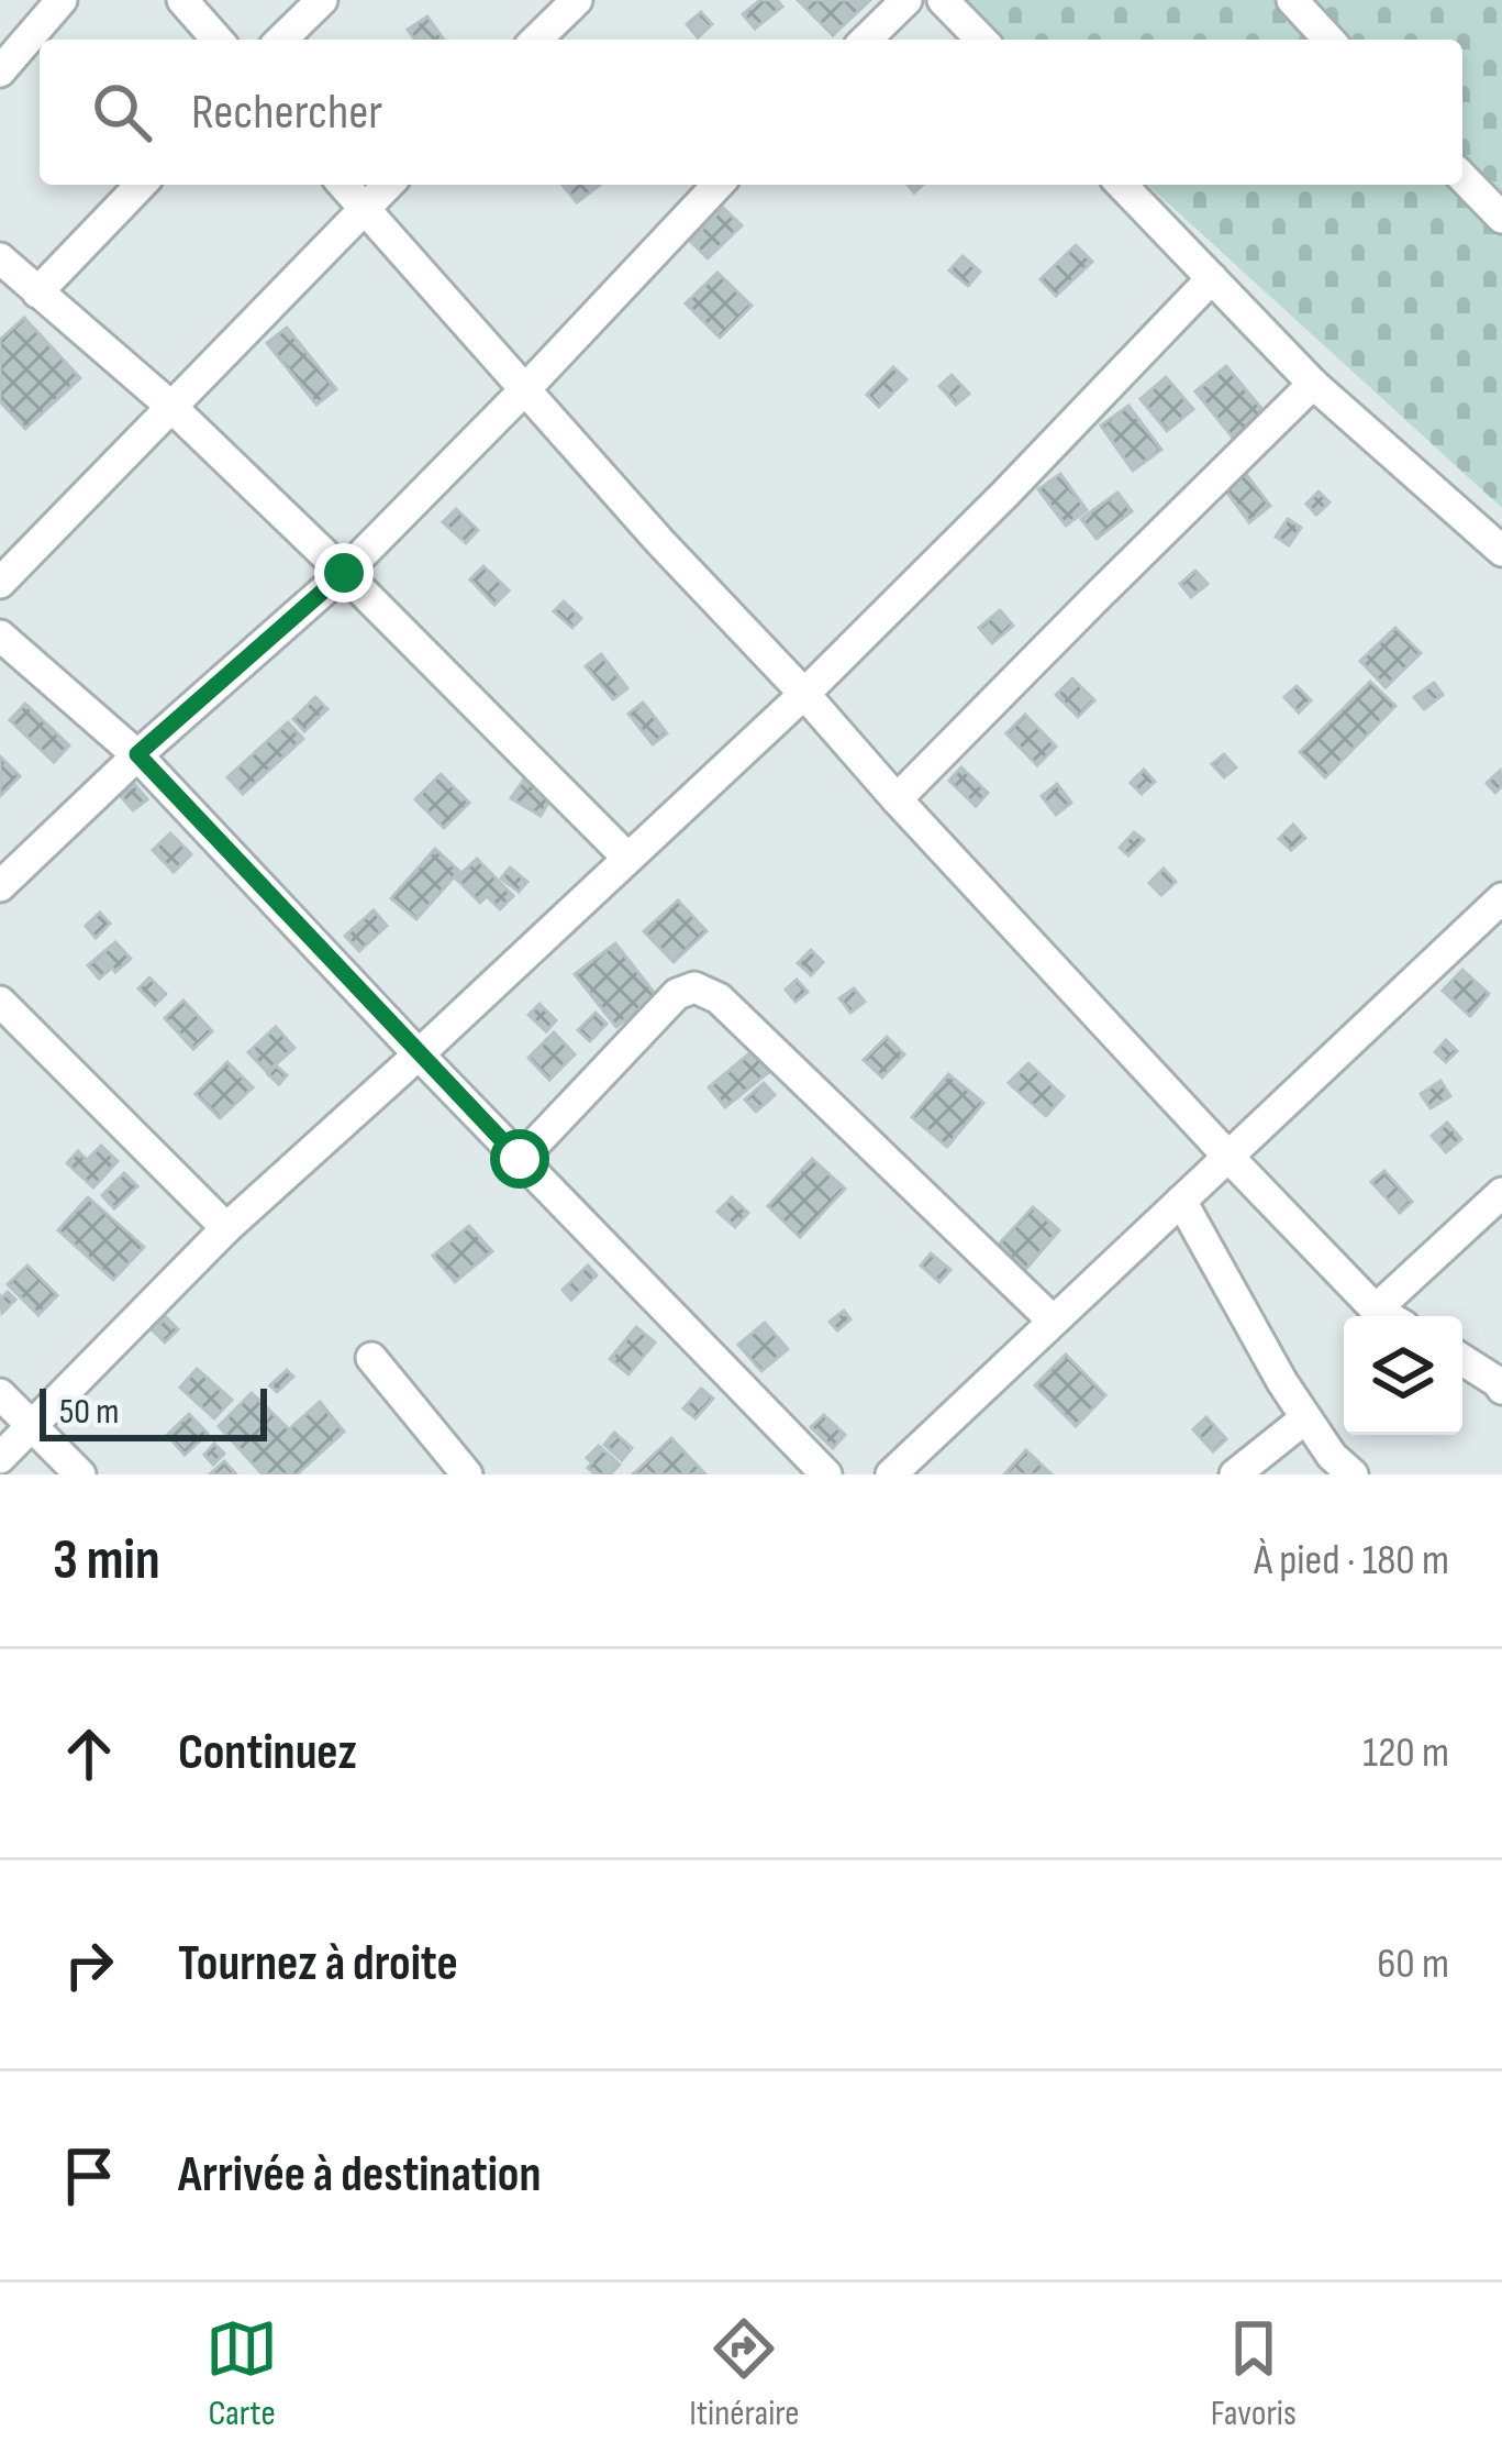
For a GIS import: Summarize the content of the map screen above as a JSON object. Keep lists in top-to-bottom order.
{
  "scale_bar": "50 m",
  "page": {
    "search": "Rechercher",
    "scale": "50 m",
    "heading": ["3 min", "À pied · 180 m"],
    "list": [
      ["Continuez", "120 m"],
      ["Tournez à droite", "60 m"],
      "Arrivée à destination"
    ],
    "nav": ["Carte", "Itinéraire", "Favoris"]
  }
}
